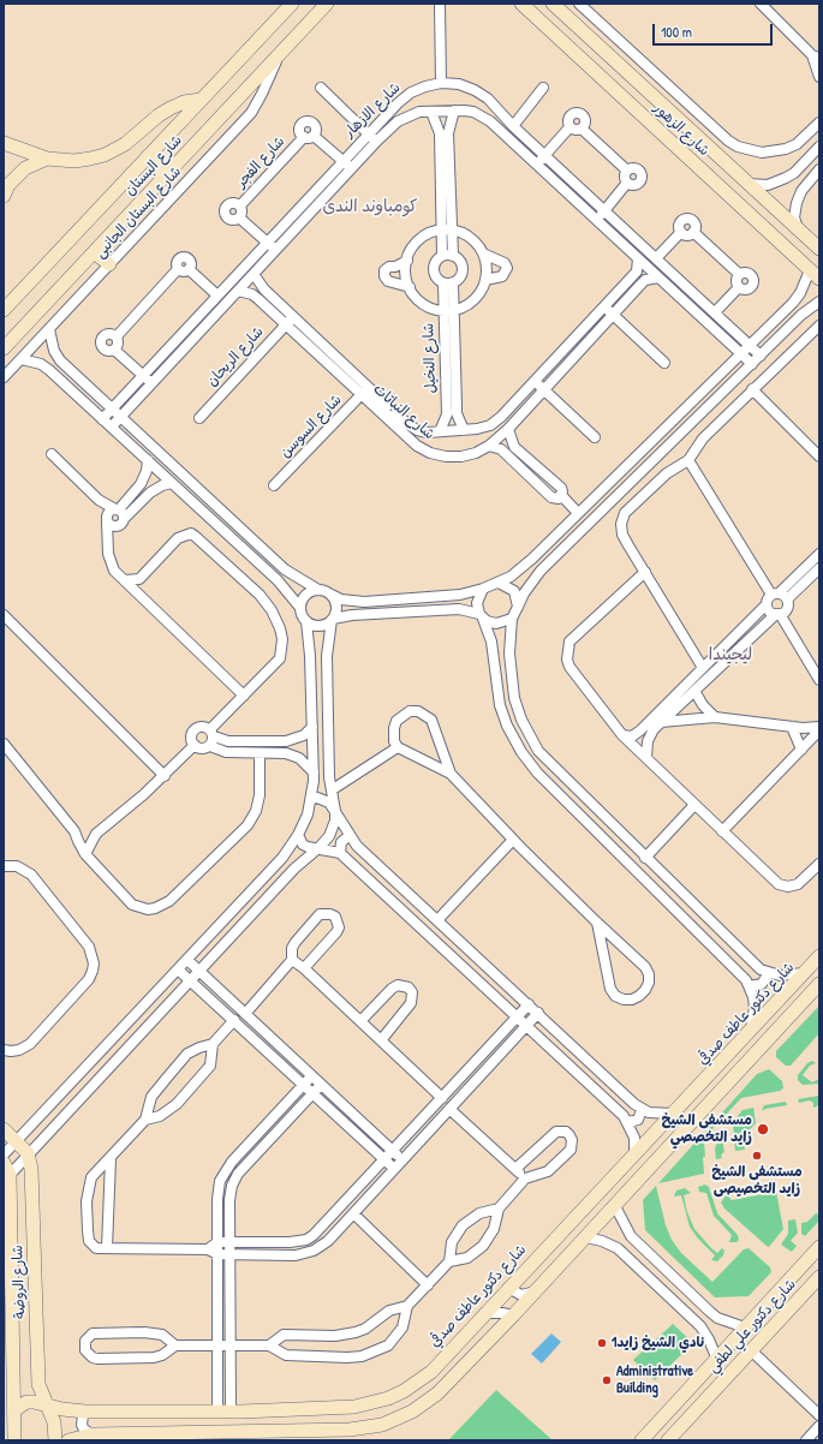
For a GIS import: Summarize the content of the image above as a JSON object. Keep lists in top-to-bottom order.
{
  "streets": {
    "street": [
      "شارع الازهار",
      "شارع الزهور",
      "شارع الفجر",
      "شارع البستان",
      "شارع البستان الجانبى",
      "شارع الريحان",
      "شارع النخيل",
      "شارع النباتات",
      "شارع السوسن",
      "شارع دكتور عاطف صدقي",
      "شارع الروضة",
      "شارع دكتور علي لطفي"
    ]
  },
  "crossings": [
    ["شارع الازهار", "شارع النباتات"],
    ["شارع البستان", "شارع البستان الجانبى"],
    ["شارع الريحان", "شارع النباتات"],
    ["شارع النخيل", "شارع النباتات"],
    ["شارع النباتات", "شارع السوسن"],
    ["شارع دكتور عاطف صدقي", "شارع الروضة"]
  ],
  "districts": ["كومباوند الندى", "ليجيندا"],
  "places": [
    "مستشفى الشيخ زايد التخصصي",
    "مستشفى الشيخ زايد التخصيصى",
    "نادي الشيخ زايد1",
    "Administrative Building"
  ],
  "scale_bar": "100 m"
}
